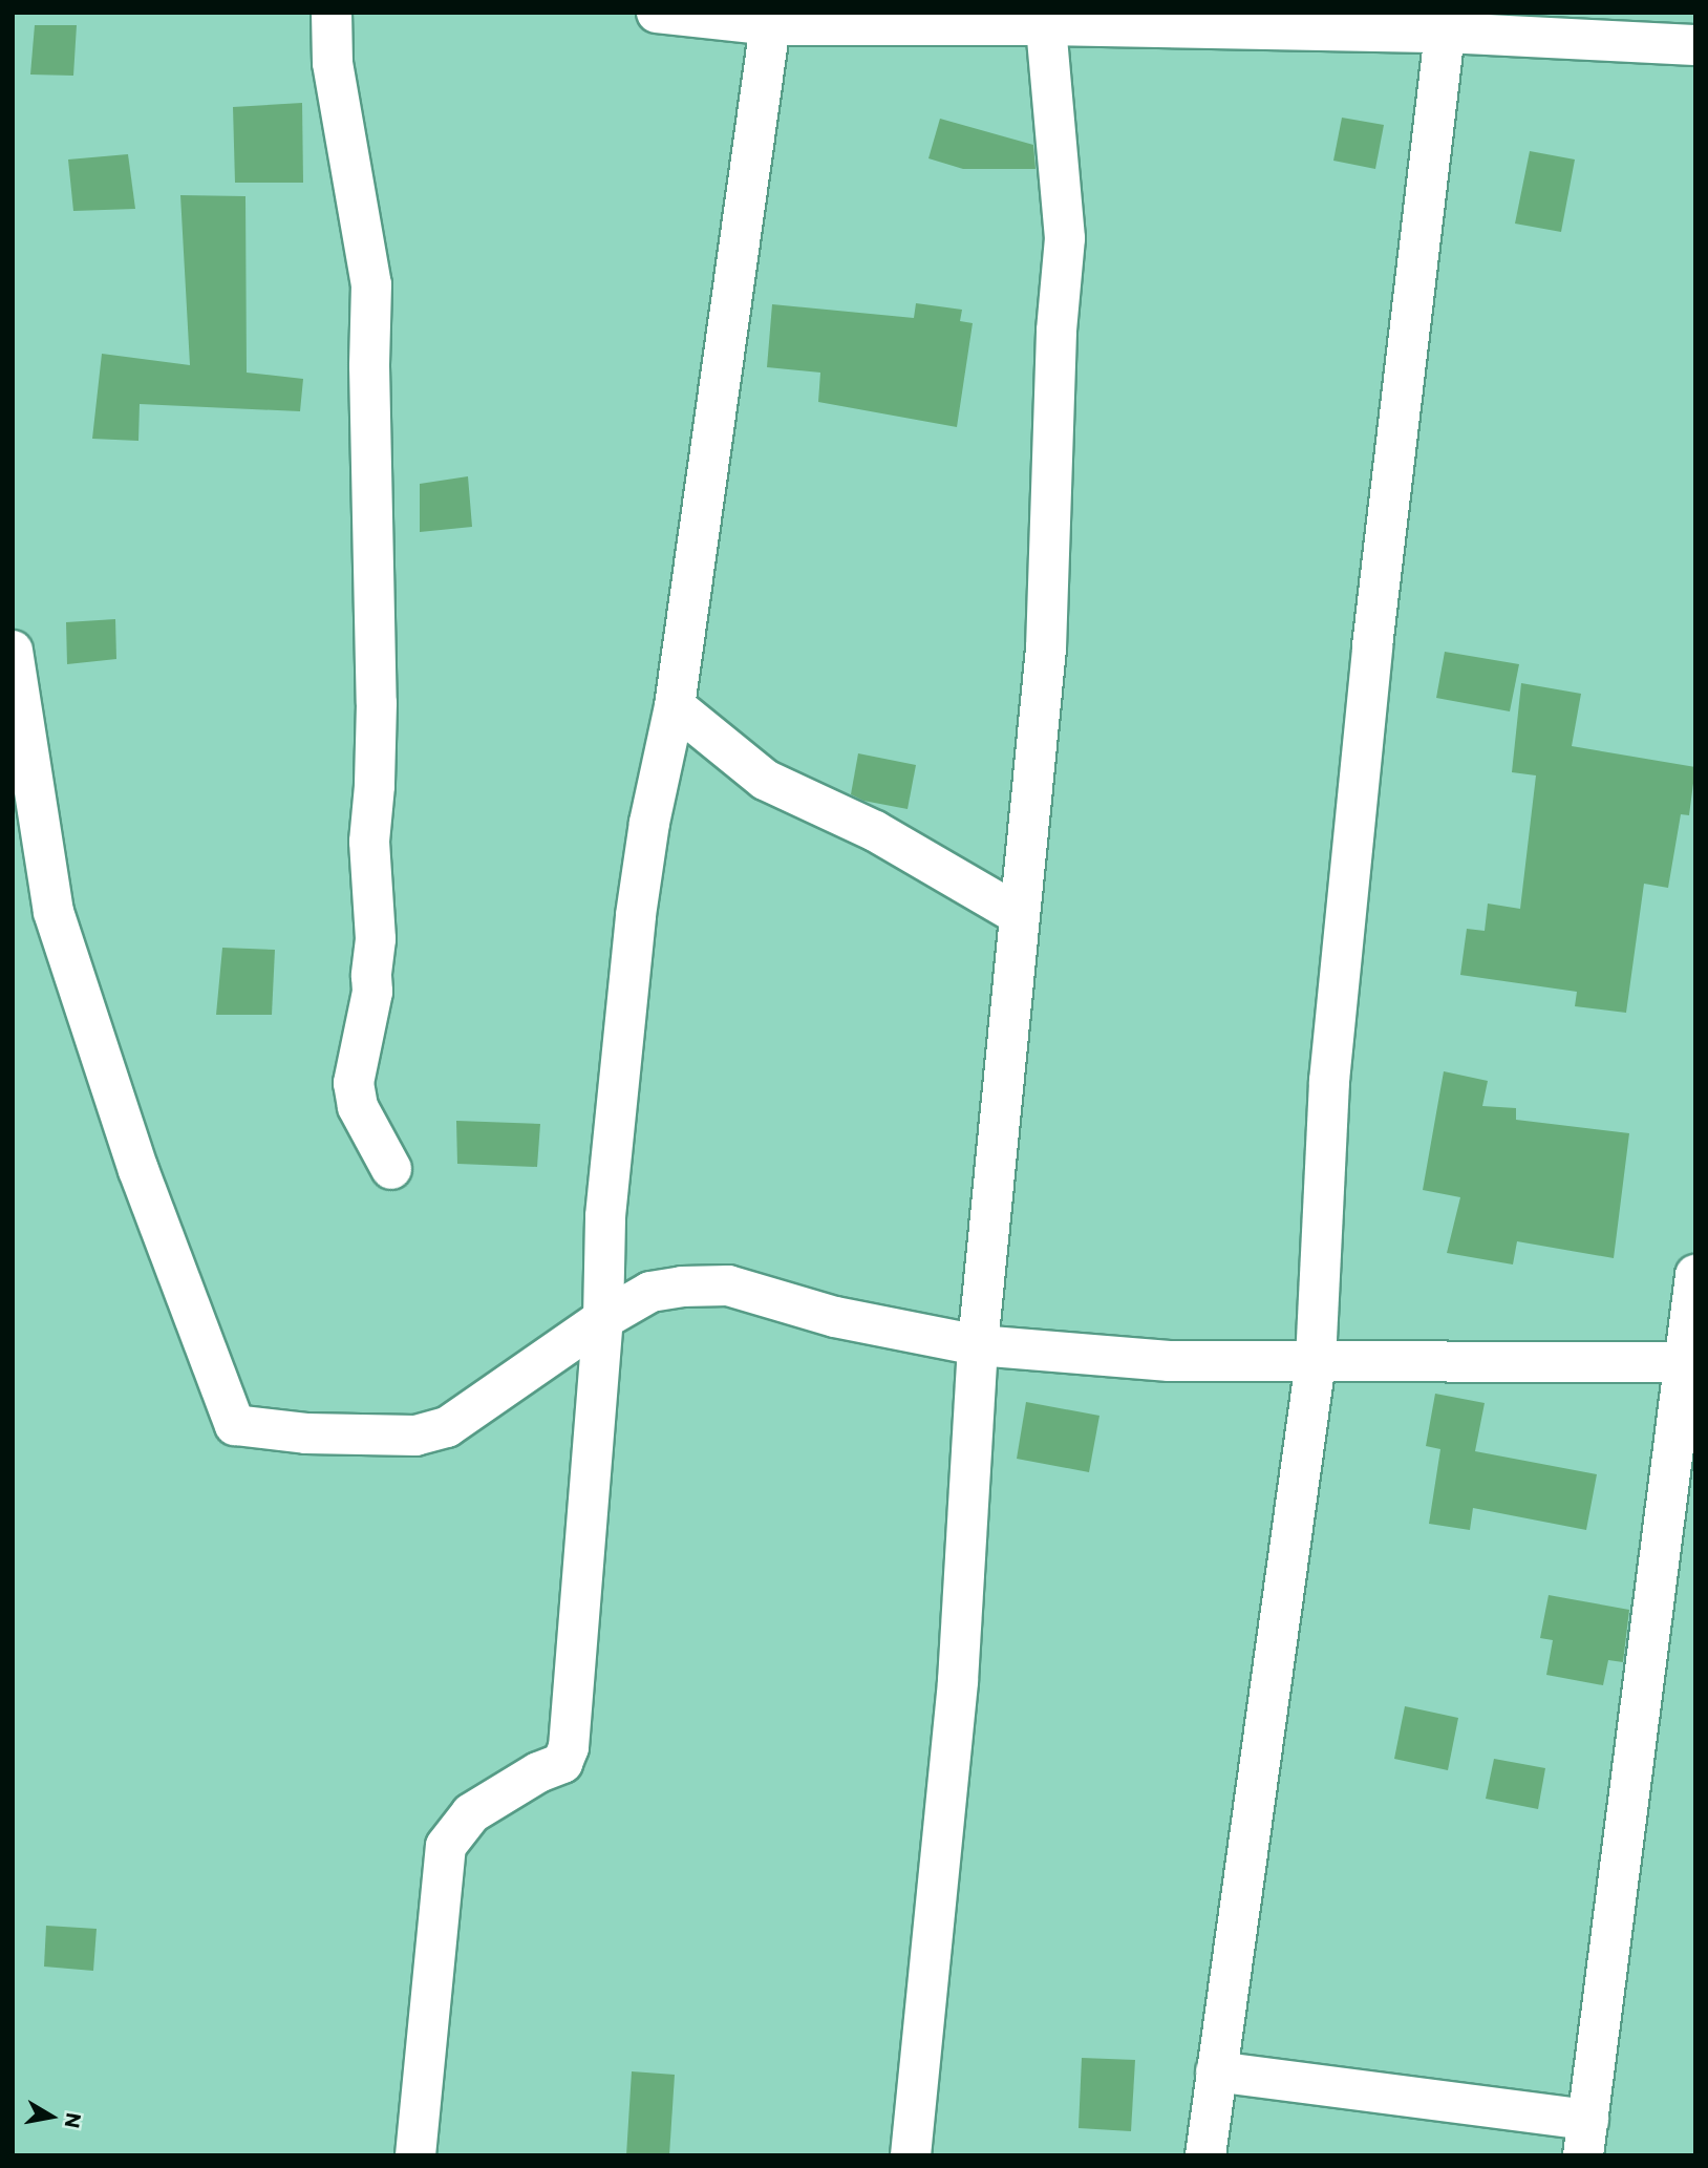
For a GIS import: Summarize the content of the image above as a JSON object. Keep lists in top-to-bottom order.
{
  "north": "right"
}
